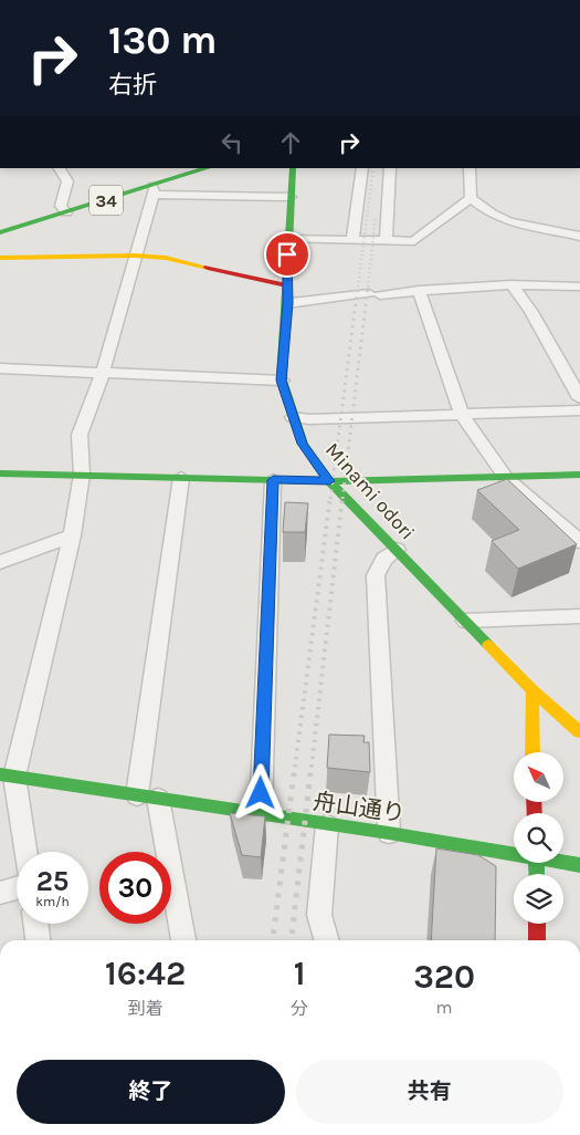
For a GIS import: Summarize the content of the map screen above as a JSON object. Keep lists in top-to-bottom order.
{
  "streets": {
    "street": ["34", "Minami odori", "舟山通り"]
  },
  "north": "top left",
  "page": {
    "turn": ["130 m", "右折"],
    "speed": "25 km/h",
    "limit": "30",
    "eta": [
      "16:42",
      "到着",
      "1",
      "分",
      "320",
      "m"
    ],
    "buttons": ["終了", "共有"]
  }
}
